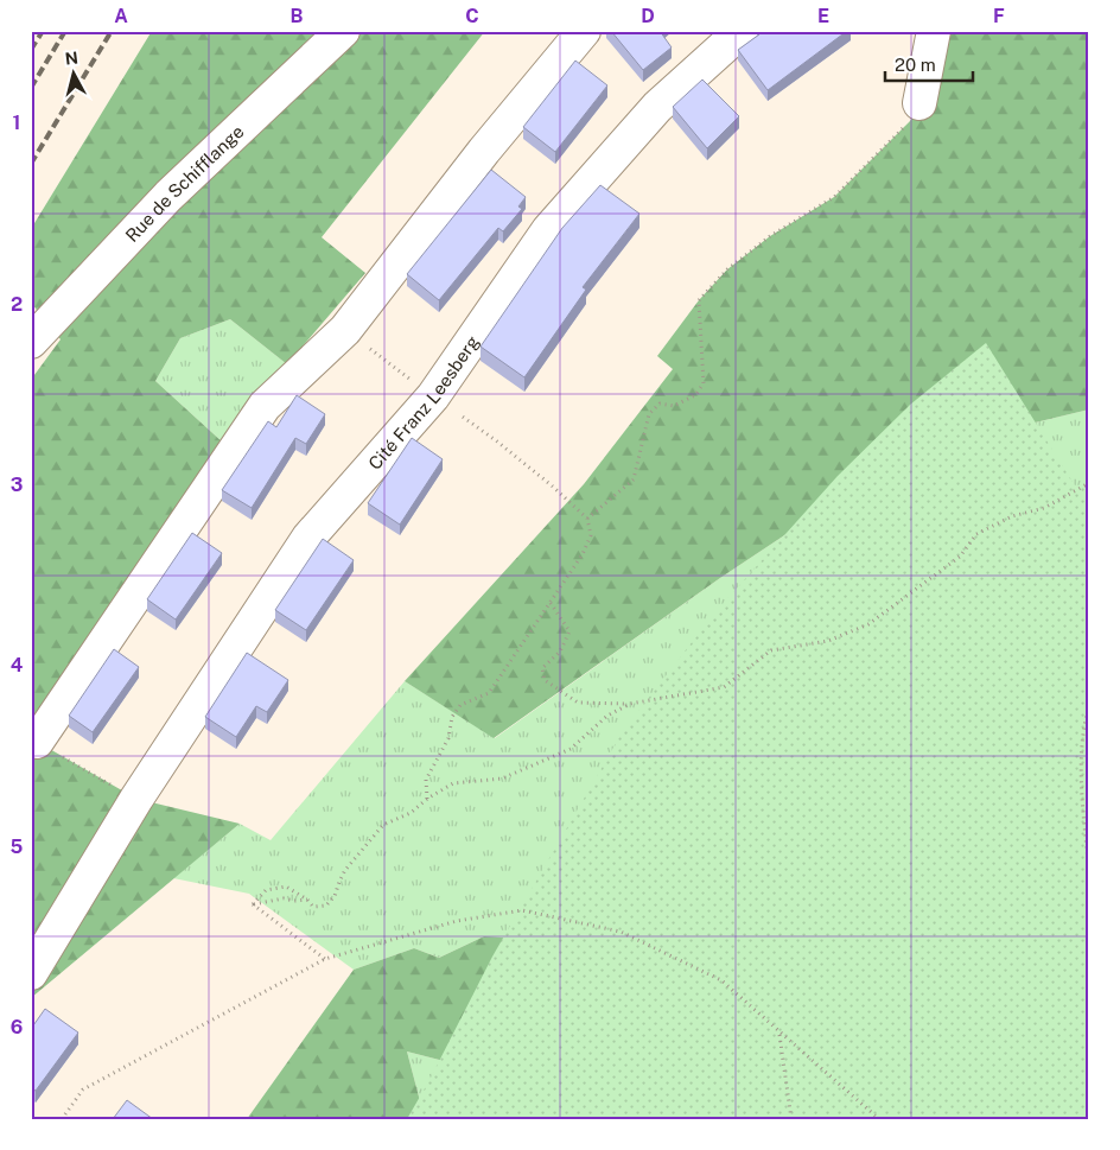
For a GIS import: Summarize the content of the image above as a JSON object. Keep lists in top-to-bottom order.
{
  "streets": {
    "street": ["Rue de Schifflange", "Cité Franz Leesberg"]
  },
  "scale_bar": "20 m",
  "north": "top",
  "grid": {
    "columns": [
      "A",
      "B",
      "C",
      "D",
      "E",
      "F"
    ],
    "rows": [
      "1",
      "2",
      "3",
      "4",
      "5",
      "6"
    ]
  }
}
